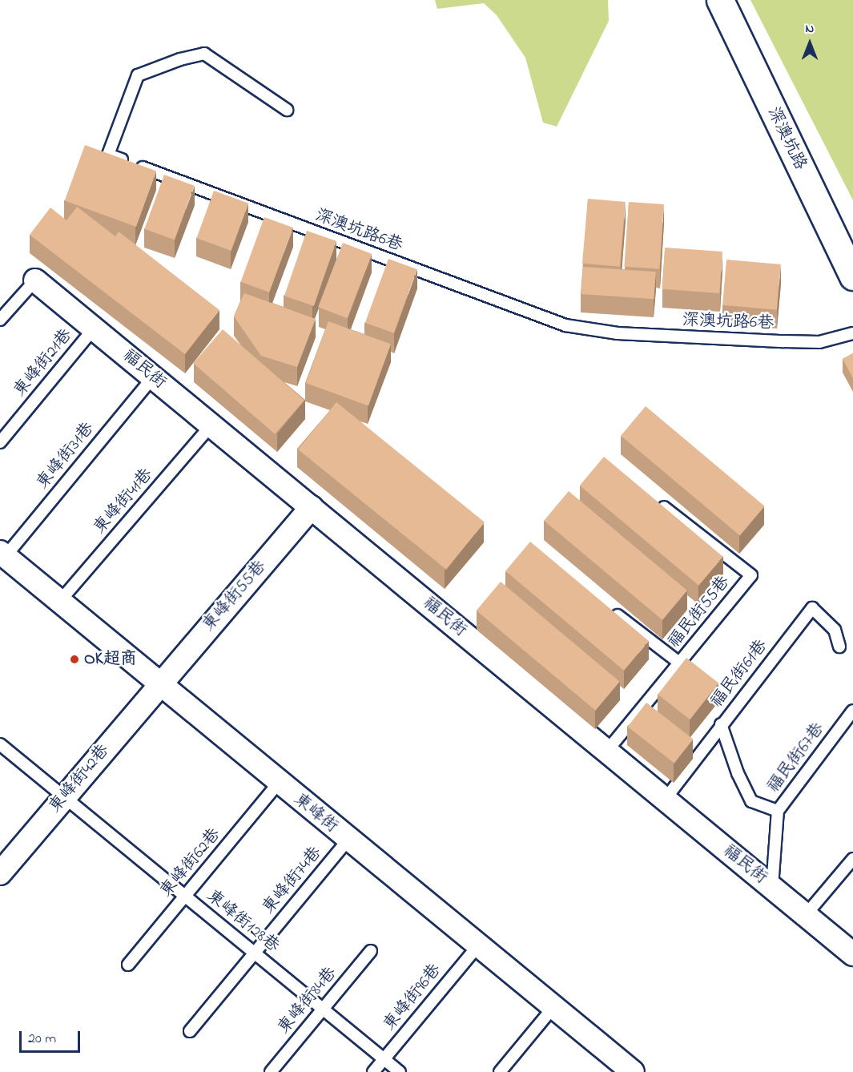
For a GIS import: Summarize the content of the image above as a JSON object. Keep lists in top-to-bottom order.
{
  "streets": {
    "street": [
      "深澳坑路",
      "福民街",
      "東峰街55巷",
      "東峰街42巷",
      "東峰街"
    ],
    "lane": [
      "深澳坑路6巷",
      "東峰街21巷",
      "東峰街31巷",
      "東峰街41巷",
      "福民街55巷",
      "福民街61巷",
      "福民街67巷",
      "東峰街62巷",
      "東峰街74巷",
      "東峰街128巷",
      "東峰街96巷",
      "東峰街84巷"
    ]
  },
  "crossings": [
    ["東峰街21巷", "福民街"],
    ["福民街", "東峰街31巷"],
    ["福民街", "東峰街41巷"],
    ["福民街", "東峰街55巷"],
    ["福民街", "福民街55巷"],
    ["福民街", "福民街61巷"],
    ["福民街", "福民街67巷"],
    ["東峰街31巷", "東峰街"],
    ["東峰街41巷", "東峰街"],
    ["東峰街55巷", "東峰街42巷"],
    ["東峰街55巷", "東峰街"],
    ["東峰街42巷", "東峰街"],
    ["東峰街42巷", "東峰街128巷"],
    ["東峰街", "東峰街62巷"],
    ["東峰街", "東峰街74巷"],
    ["東峰街", "東峰街96巷"],
    ["東峰街62巷", "東峰街128巷"],
    ["東峰街74巷", "東峰街128巷"],
    ["東峰街128巷", "東峰街96巷"],
    ["東峰街128巷", "東峰街84巷"]
  ],
  "places": ["OK超商"],
  "scale_bar": "20 m",
  "north": "top"
}
